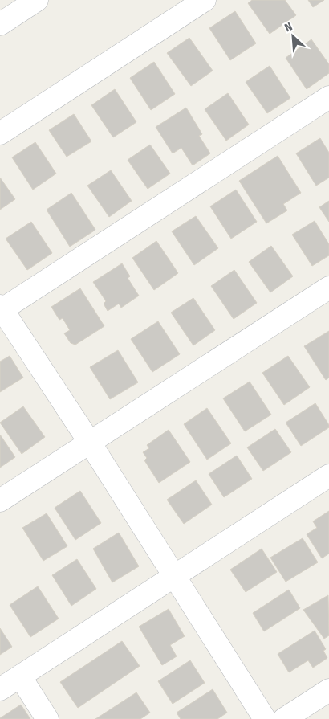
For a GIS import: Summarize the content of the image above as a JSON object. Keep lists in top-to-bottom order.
{
  "north": "top left"
}
